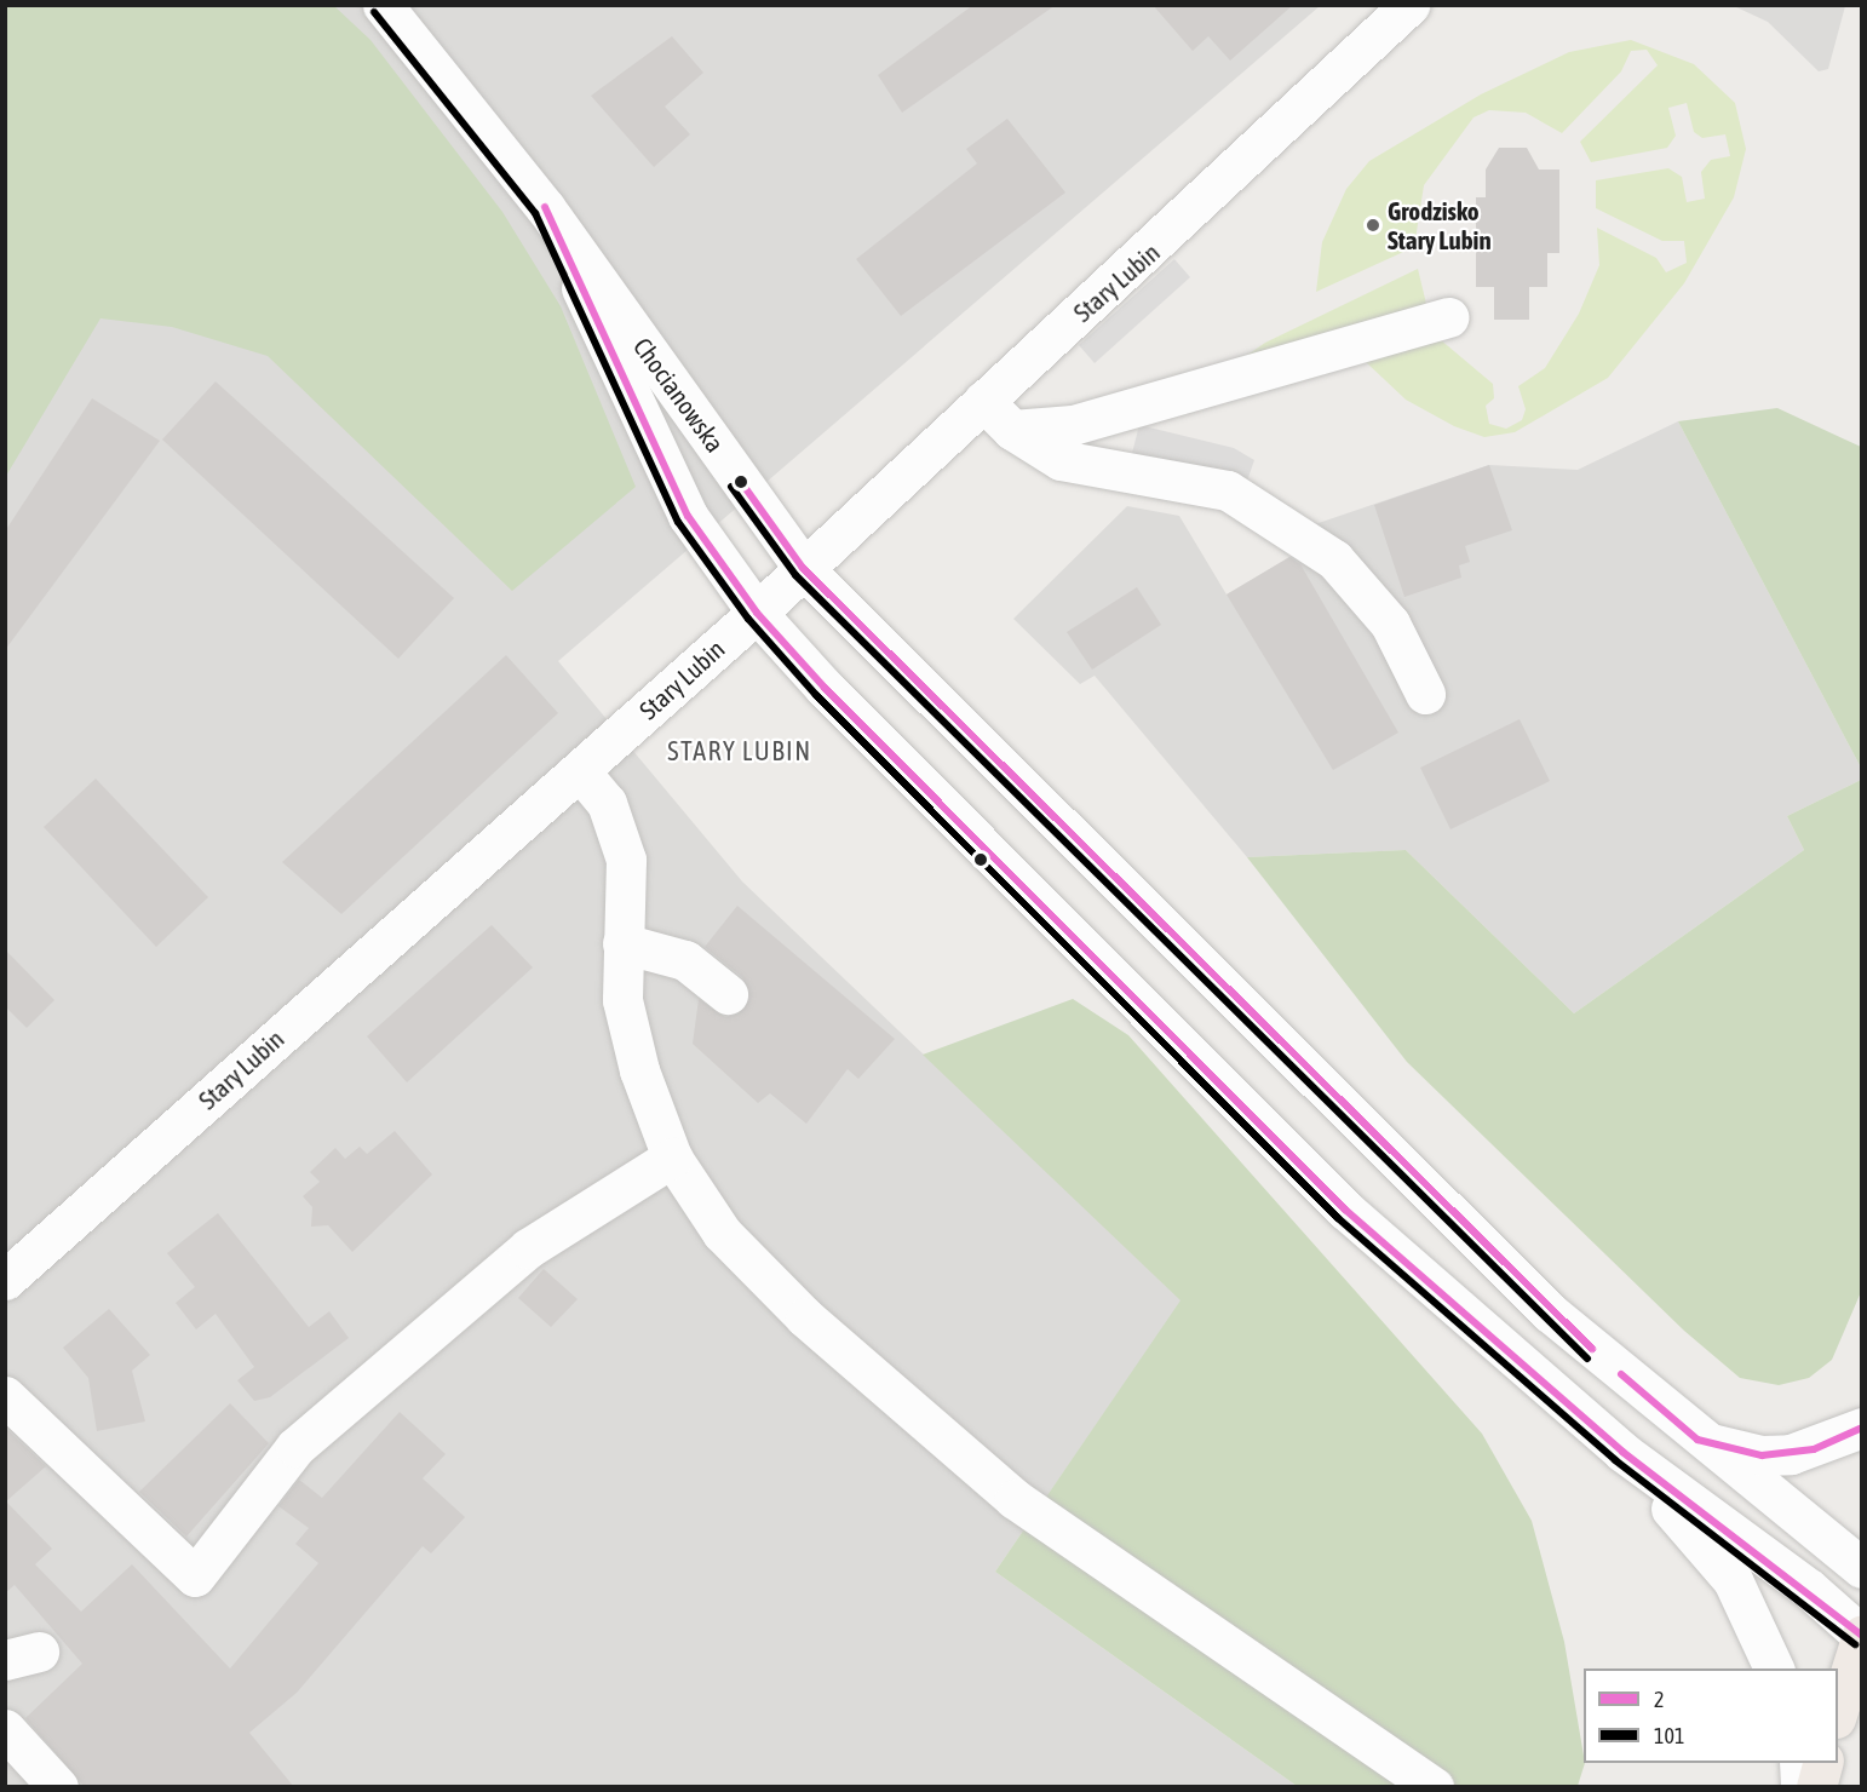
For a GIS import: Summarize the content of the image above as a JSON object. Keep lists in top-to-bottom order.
{
  "streets": {
    "street": ["Stary Lubin", "Chocianowska"]
  },
  "crossings": [
    ["Stary Lubin", "Chocianowska"]
  ],
  "districts": ["STARY LUBIN"],
  "places": ["Grodzisko Stary Lubin"],
  "lines": ["transit line 101", "transit line 2"],
  "legend": ["2", "101"]
}
